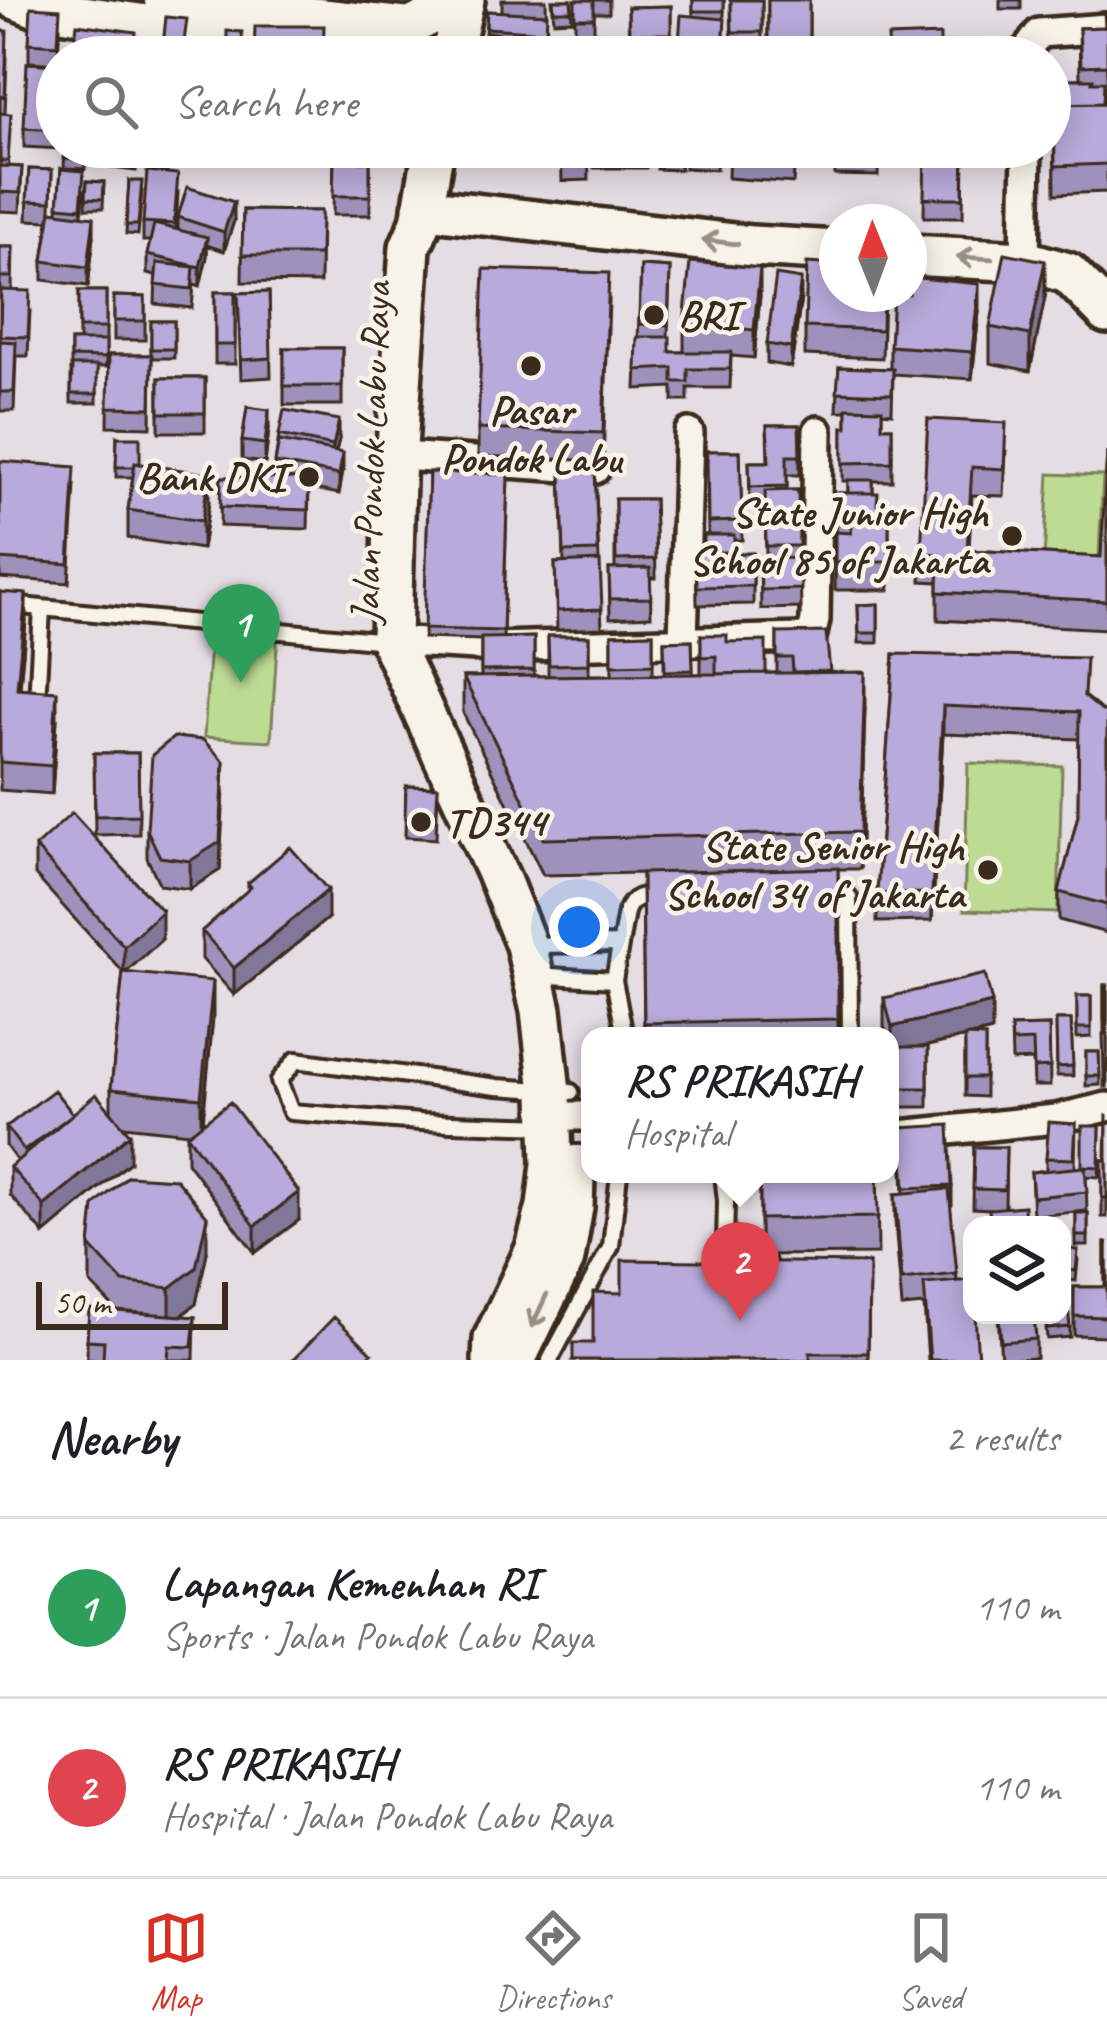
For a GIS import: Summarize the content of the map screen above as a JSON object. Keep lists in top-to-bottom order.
{
  "streets": {
    "main road": ["Jalan Pondok Labu Raya"]
  },
  "places": [
    "BRI",
    "Pasar Pondok Labu",
    "Bank DKI",
    "State Junior High School 85 of Jakarta",
    "TD344",
    "State Senior High School 34 of Jakarta"
  ],
  "scale_bar": "50 m",
  "north": "top",
  "page": {
    "search": "Search here",
    "pins": ["1", "2"],
    "popup": ["RS PRIKASIH", "Hospital"],
    "scale": "50 m",
    "heading": ["Nearby", "2 results"],
    "list": [
      {
        "mark": "1",
        "name": "Lapangan Kemenhan RI",
        "note": "Sports · Jalan Pondok Labu Raya",
        "value": "110 m"
      },
      {
        "mark": "2",
        "name": "RS PRIKASIH",
        "note": "Hospital · Jalan Pondok Labu Raya",
        "value": "110 m"
      }
    ],
    "nav": ["Map", "Directions", "Saved"]
  }
}
